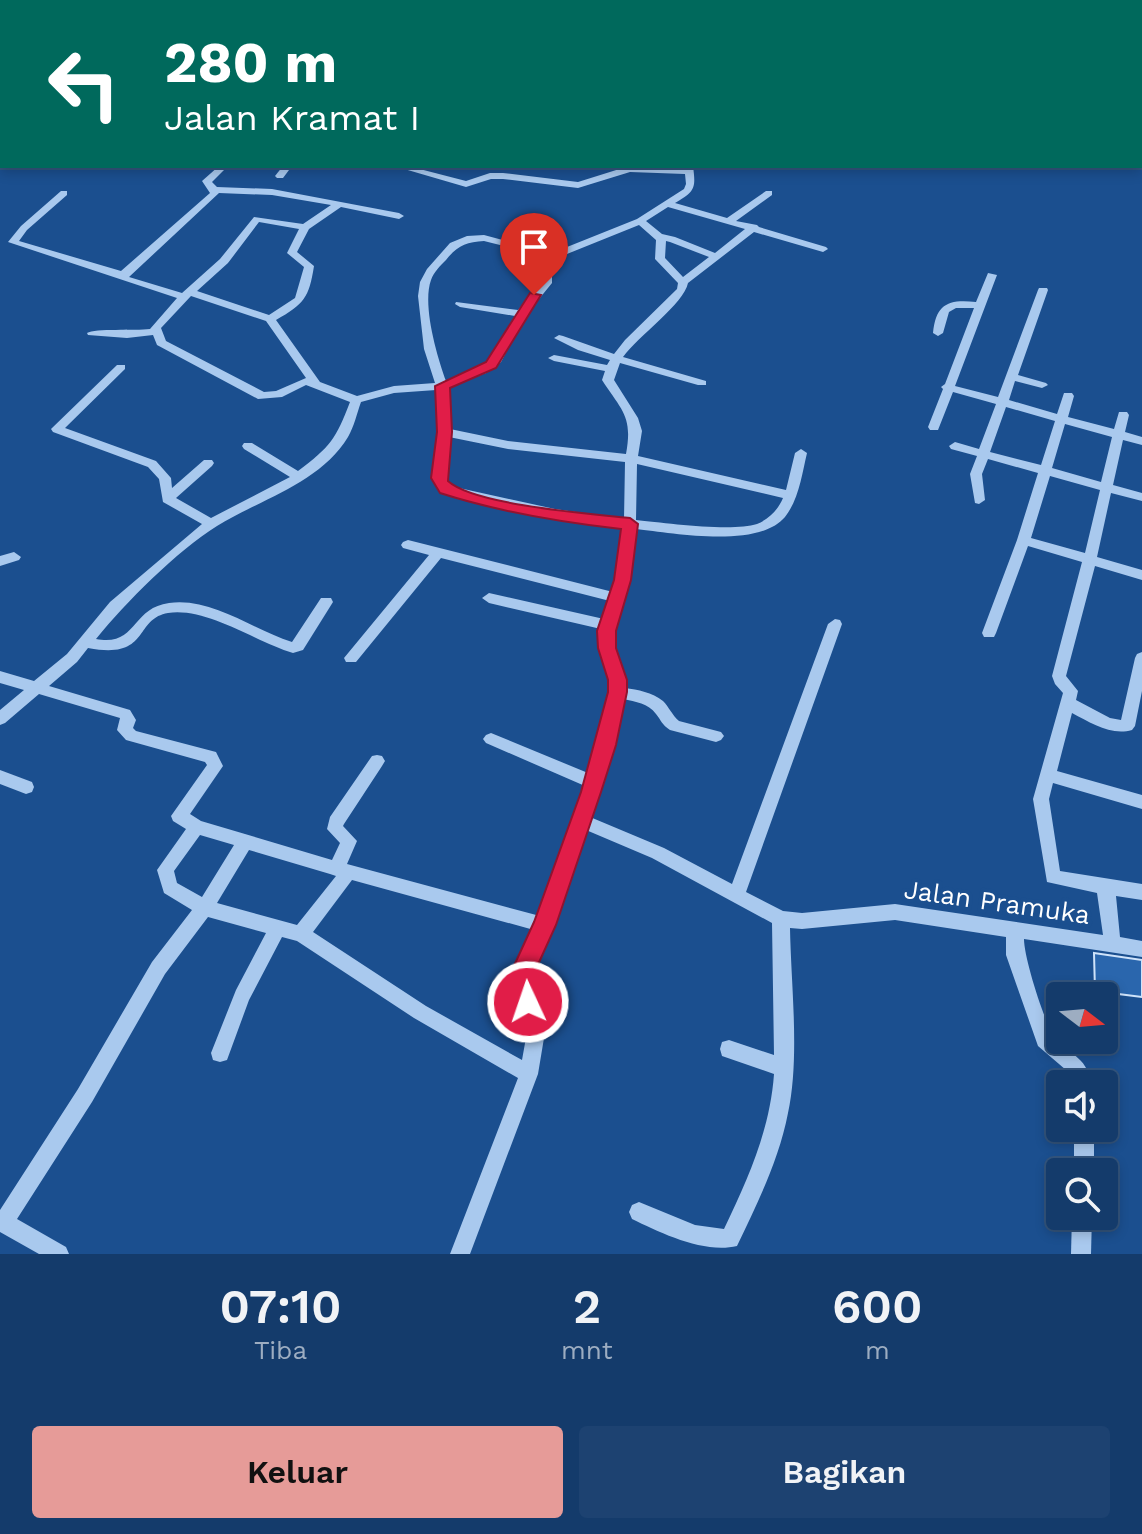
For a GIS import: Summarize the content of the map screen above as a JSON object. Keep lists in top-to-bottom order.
{
  "streets": {
    "street": ["Jalan Pramuka"]
  },
  "north": "right",
  "page": {
    "turn": ["280 m", "Jalan Kramat I"],
    "eta": [
      "07:10",
      "Tiba",
      "2",
      "mnt",
      "600",
      "m"
    ],
    "buttons": ["Keluar", "Bagikan"]
  }
}
